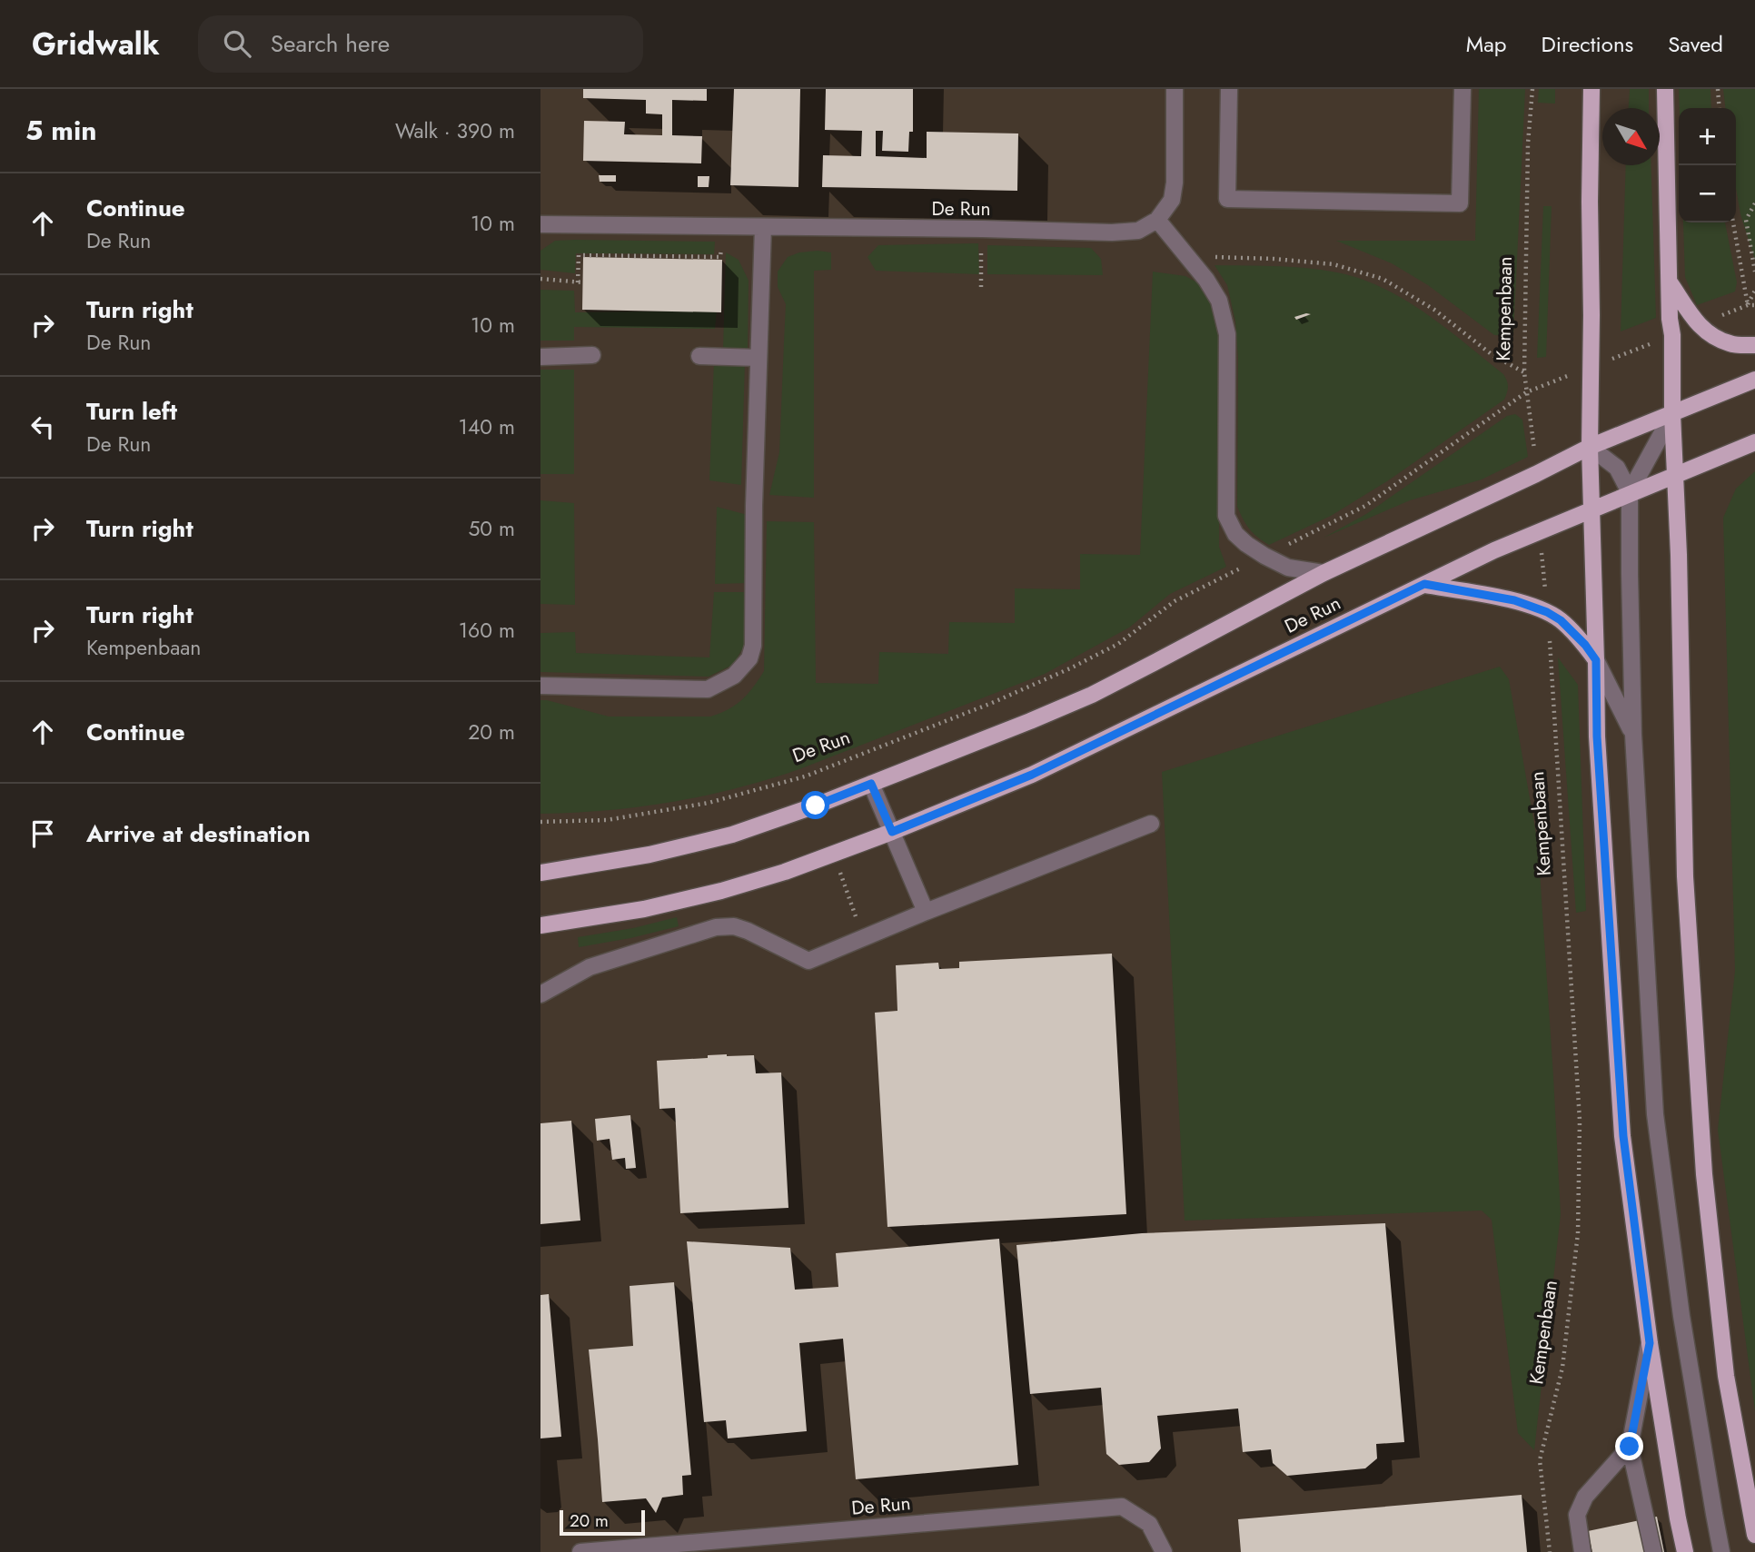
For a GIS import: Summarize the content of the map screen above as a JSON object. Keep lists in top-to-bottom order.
{
  "streets": {
    "main road": ["De Run"],
    "path": ["Kempenbaan"]
  },
  "crossings": [
    ["De Run", "Kempenbaan"]
  ],
  "scale_bar": "20 m",
  "north": "bottom right",
  "page": {
    "header": "Gridwalk",
    "search": "Search here",
    "nav": ["Map", "Directions", "Saved"],
    "heading": ["5 min", "Walk · 390 m"],
    "map_buttons": ["+", "−"],
    "list": [
      ["Continue", "De Run", "10 m"],
      ["Turn right", "De Run", "10 m"],
      ["Turn left", "De Run", "140 m"],
      ["Turn right", "50 m"],
      ["Turn right", "Kempenbaan", "160 m"],
      ["Continue", "20 m"],
      "Arrive at destination"
    ],
    "scale": "20 m"
  }
}
